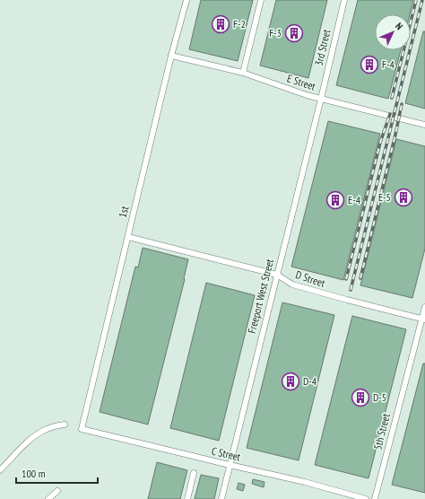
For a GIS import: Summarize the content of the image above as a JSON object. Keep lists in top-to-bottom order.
{
  "streets": {
    "street": [
      "3rd Street",
      "E Street",
      "1st",
      "D Street",
      "Freeport West Street",
      "5th Street",
      "C Street"
    ]
  },
  "crossings": [
    ["3rd Street", "E Street"],
    ["3rd Street", "Freeport West Street"],
    ["E Street", "1st"],
    ["E Street", "Freeport West Street"],
    ["1st", "D Street"],
    ["1st", "C Street"],
    ["D Street", "Freeport West Street"],
    ["D Street", "5th Street"],
    ["Freeport West Street", "C Street"]
  ],
  "places": {
    "building": [
      "F-2",
      "F-3",
      "F-4",
      "E-5",
      "E-4",
      "D-4",
      "D-5"
    ]
  },
  "scale_bar": "100 m",
  "north": "top right"
}
